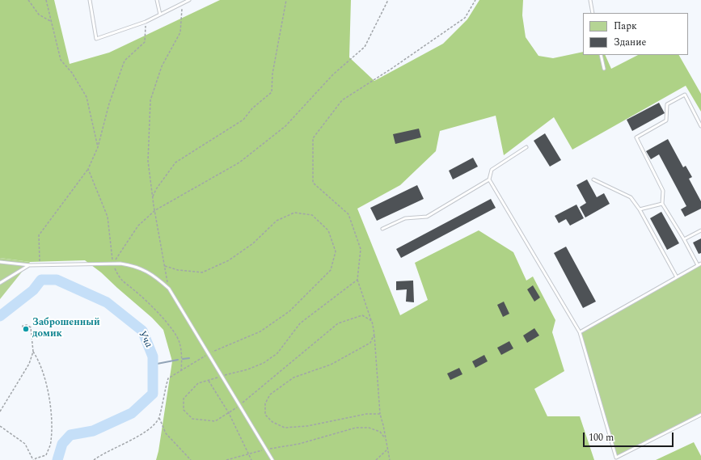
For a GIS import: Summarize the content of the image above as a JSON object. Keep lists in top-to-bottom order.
{
  "water": ["Уча"],
  "places": ["Заброшенный домик"],
  "legend": ["Парк", "Здание"],
  "scale_bar": "100 m"
}
